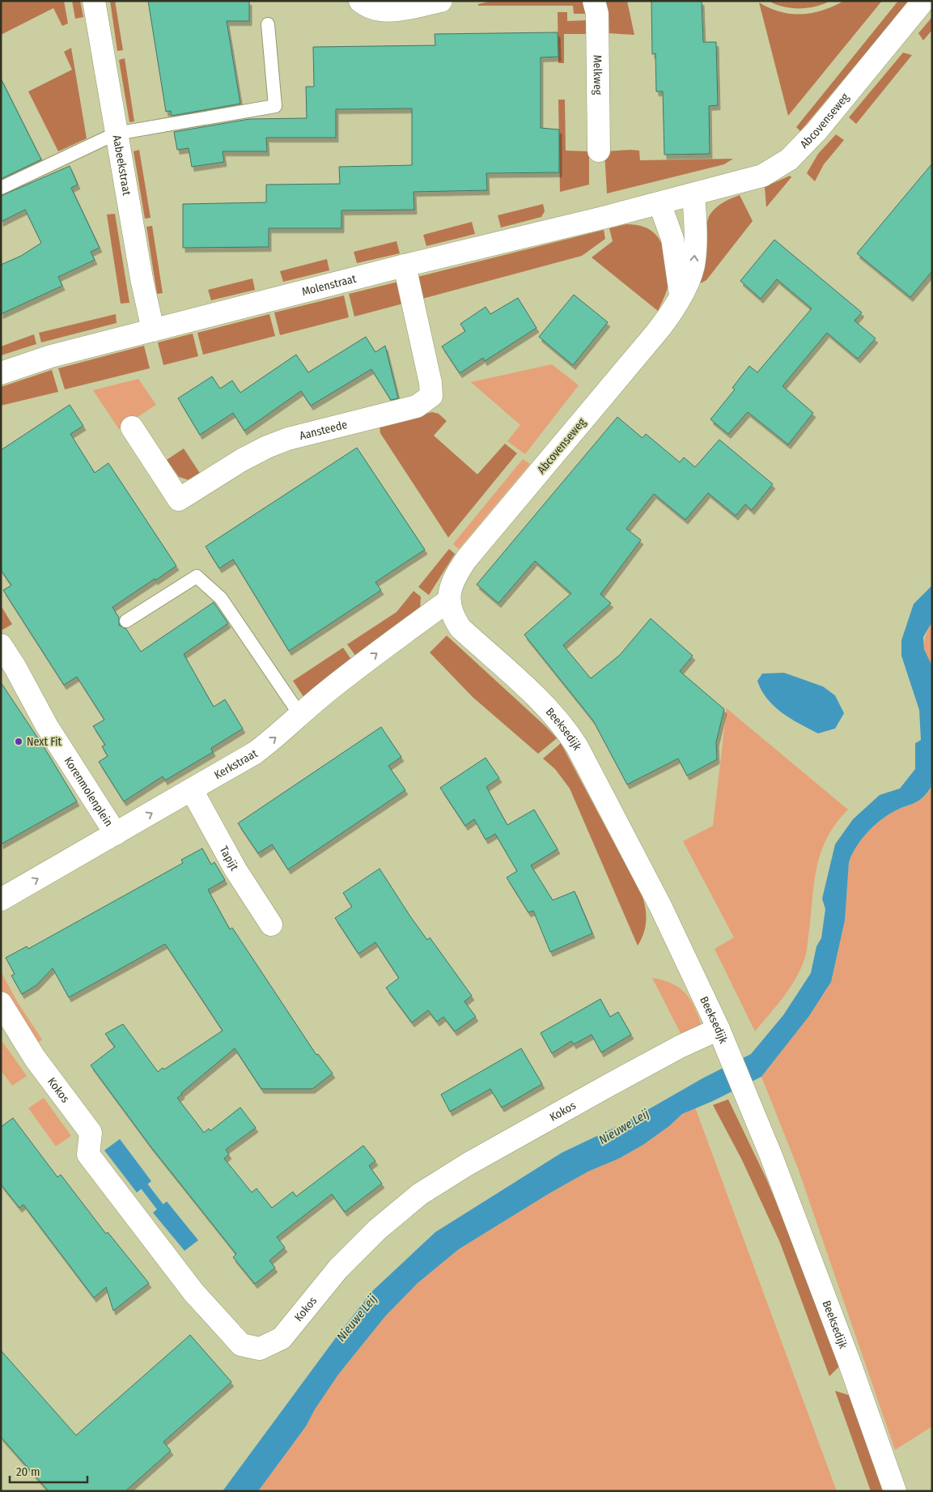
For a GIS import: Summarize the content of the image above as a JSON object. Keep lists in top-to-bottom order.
{
  "streets": {
    "street": [
      "Melkweg",
      "Abcovenseweg",
      "Aabeekstraat",
      "Molenstraat",
      "Aansteede",
      "Beeksedijk",
      "Kerkstraat",
      "Korenmolenplein",
      "Tapijt",
      "Kokos"
    ]
  },
  "crossings": [
    ["Abcovenseweg", "Molenstraat"],
    ["Abcovenseweg", "Beeksedijk"],
    ["Abcovenseweg", "Kerkstraat"],
    ["Aabeekstraat", "Molenstraat"],
    ["Molenstraat", "Aansteede"],
    ["Beeksedijk", "Kerkstraat"],
    ["Beeksedijk", "Kokos"],
    ["Kerkstraat", "Korenmolenplein"],
    ["Kerkstraat", "Tapijt"]
  ],
  "one_way": ["Kerkstraat"],
  "water": ["Nieuwe Leij"],
  "places": ["Next Fit"],
  "scale_bar": "20 m"
}
